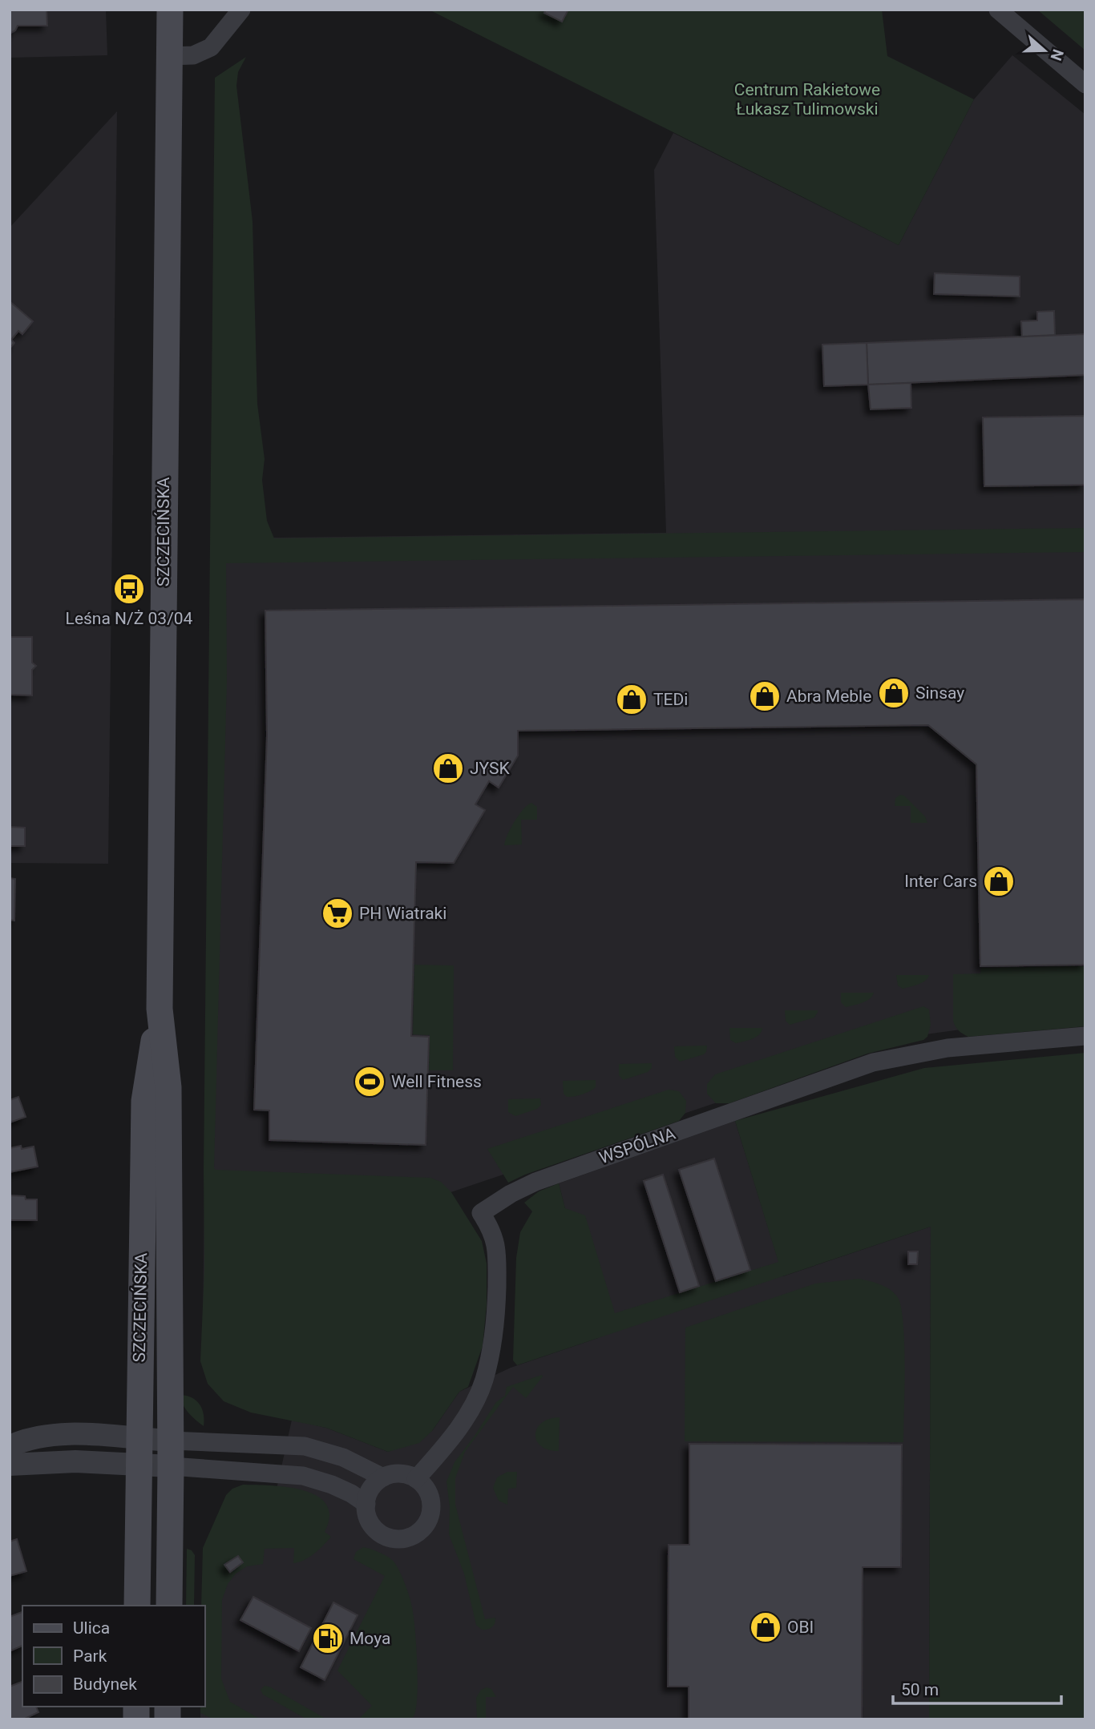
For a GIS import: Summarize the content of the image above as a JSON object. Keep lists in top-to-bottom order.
{
  "streets": {
    "main road": ["SZCZECIŃSKA"],
    "street": ["WSPÓLNA"]
  },
  "parks": ["Centrum Rakietowe Łukasz Tulimowski"],
  "places": {
    "bus stop": ["Leśna N/Ż 03/04"],
    "shop": [
      "Sinsay",
      "Abra Meble",
      "TEDi",
      "JYSK",
      "Inter Cars",
      "OBI"
    ],
    "supermarket": ["PH Wiatraki"],
    "sports": ["Well Fitness"],
    "fuel station": ["Moya"]
  },
  "legend": ["Ulica", "Park", "Budynek"],
  "scale_bar": "50 m",
  "north": "right"
}
